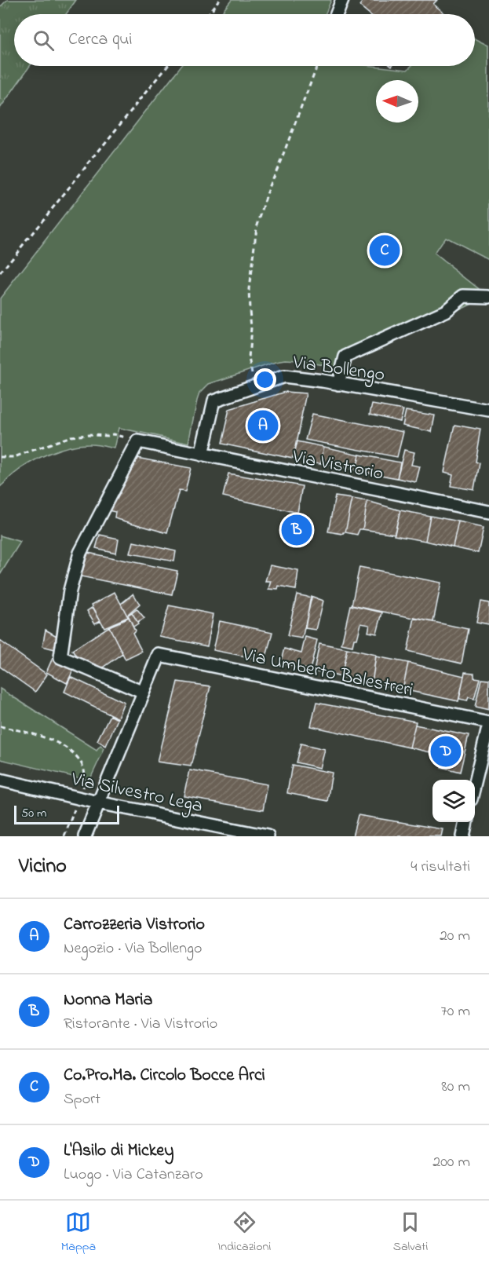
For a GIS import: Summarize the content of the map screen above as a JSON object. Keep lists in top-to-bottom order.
{
  "streets": {
    "street": [
      "Via Bollengo",
      "Via Vistrorio",
      "Via Umberto Balestreri",
      "Via Silvestro Lega"
    ]
  },
  "crossings": [
    ["Via Bollengo", "Via Vistrorio"]
  ],
  "scale_bar": "50 m",
  "north": "left",
  "page": {
    "search": "Cerca qui",
    "pins": [
      "C",
      "A",
      "B",
      "D"
    ],
    "scale": "50 m",
    "heading": ["Vicino", "4 risultati"],
    "list": [
      {
        "mark": "A",
        "name": "Carrozzeria Vistrorio",
        "note": "Negozio · Via Bollengo",
        "value": "20 m"
      },
      {
        "mark": "B",
        "name": "Nonna Maria",
        "note": "Ristorante · Via Vistrorio",
        "value": "70 m"
      },
      {
        "mark": "C",
        "name": "Co.Pro.Ma. Circolo Bocce Arci",
        "note": "Sport",
        "value": "80 m"
      },
      {
        "mark": "D",
        "name": "L'Asilo di Mickey",
        "note": "Luogo · Via Catanzaro",
        "value": "200 m"
      }
    ],
    "nav": ["Mappa", "Indicazioni", "Salvati"]
  }
}
